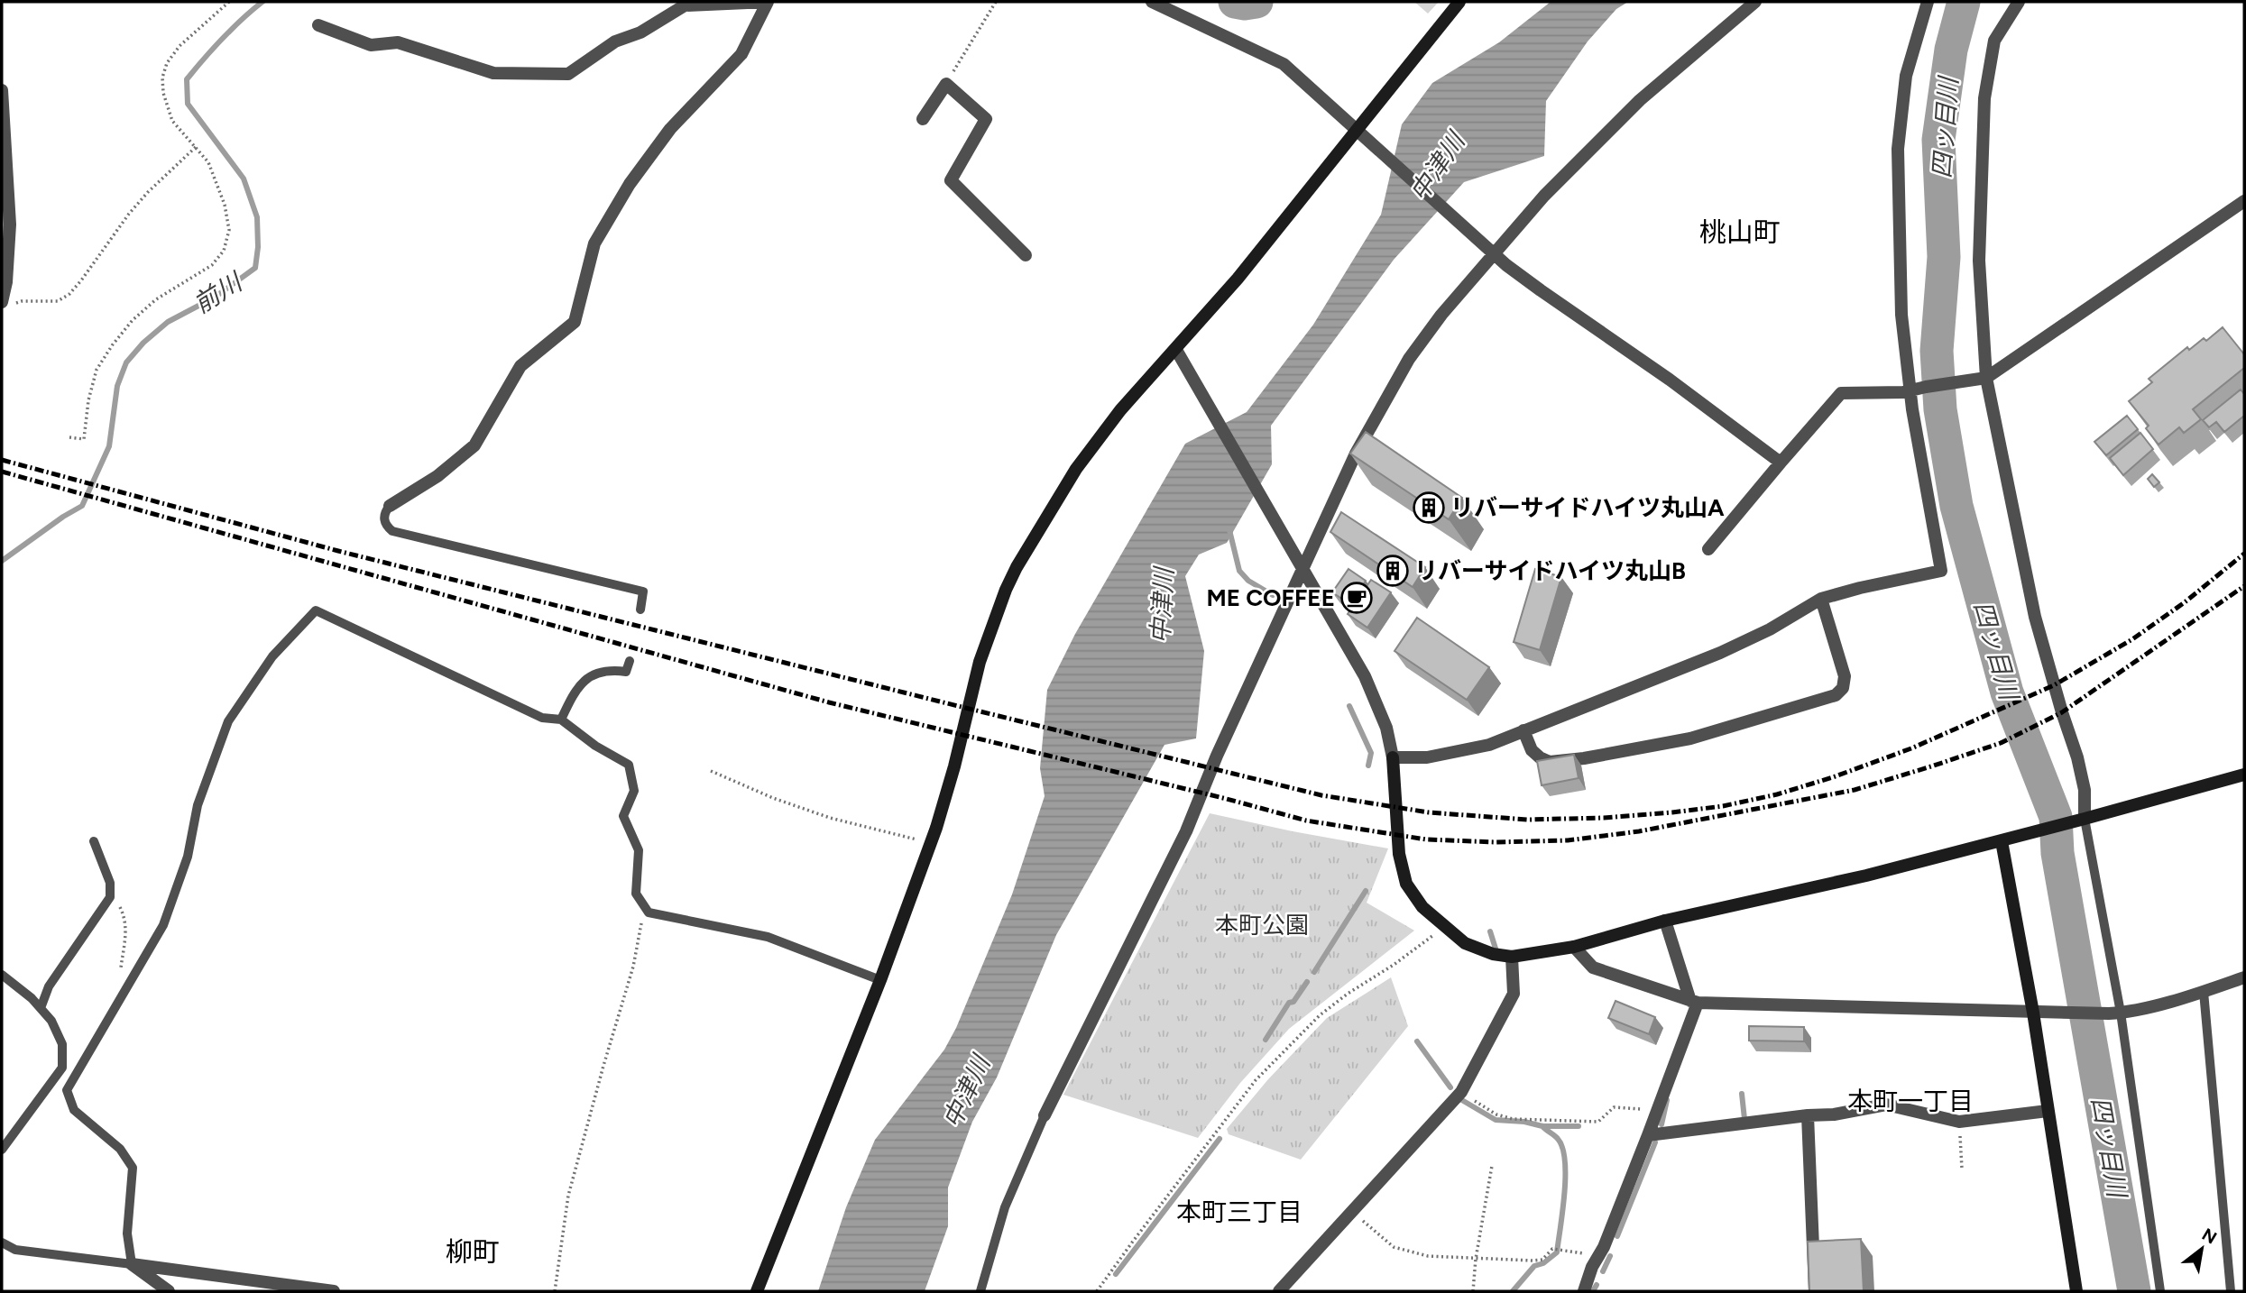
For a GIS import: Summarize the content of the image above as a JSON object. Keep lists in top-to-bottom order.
{
  "districts": [
    "桃山町",
    "本町一丁目",
    "本町三丁目",
    "柳町"
  ],
  "water": ["四ッ目川", "中津川", "前川"],
  "parks": ["本町公園"],
  "places": {
    "building": ["リバーサイドハイツ丸山A", "リバーサイドハイツ丸山B"],
    "cafe": ["ME COFFEE"]
  },
  "north": "top right"
}
